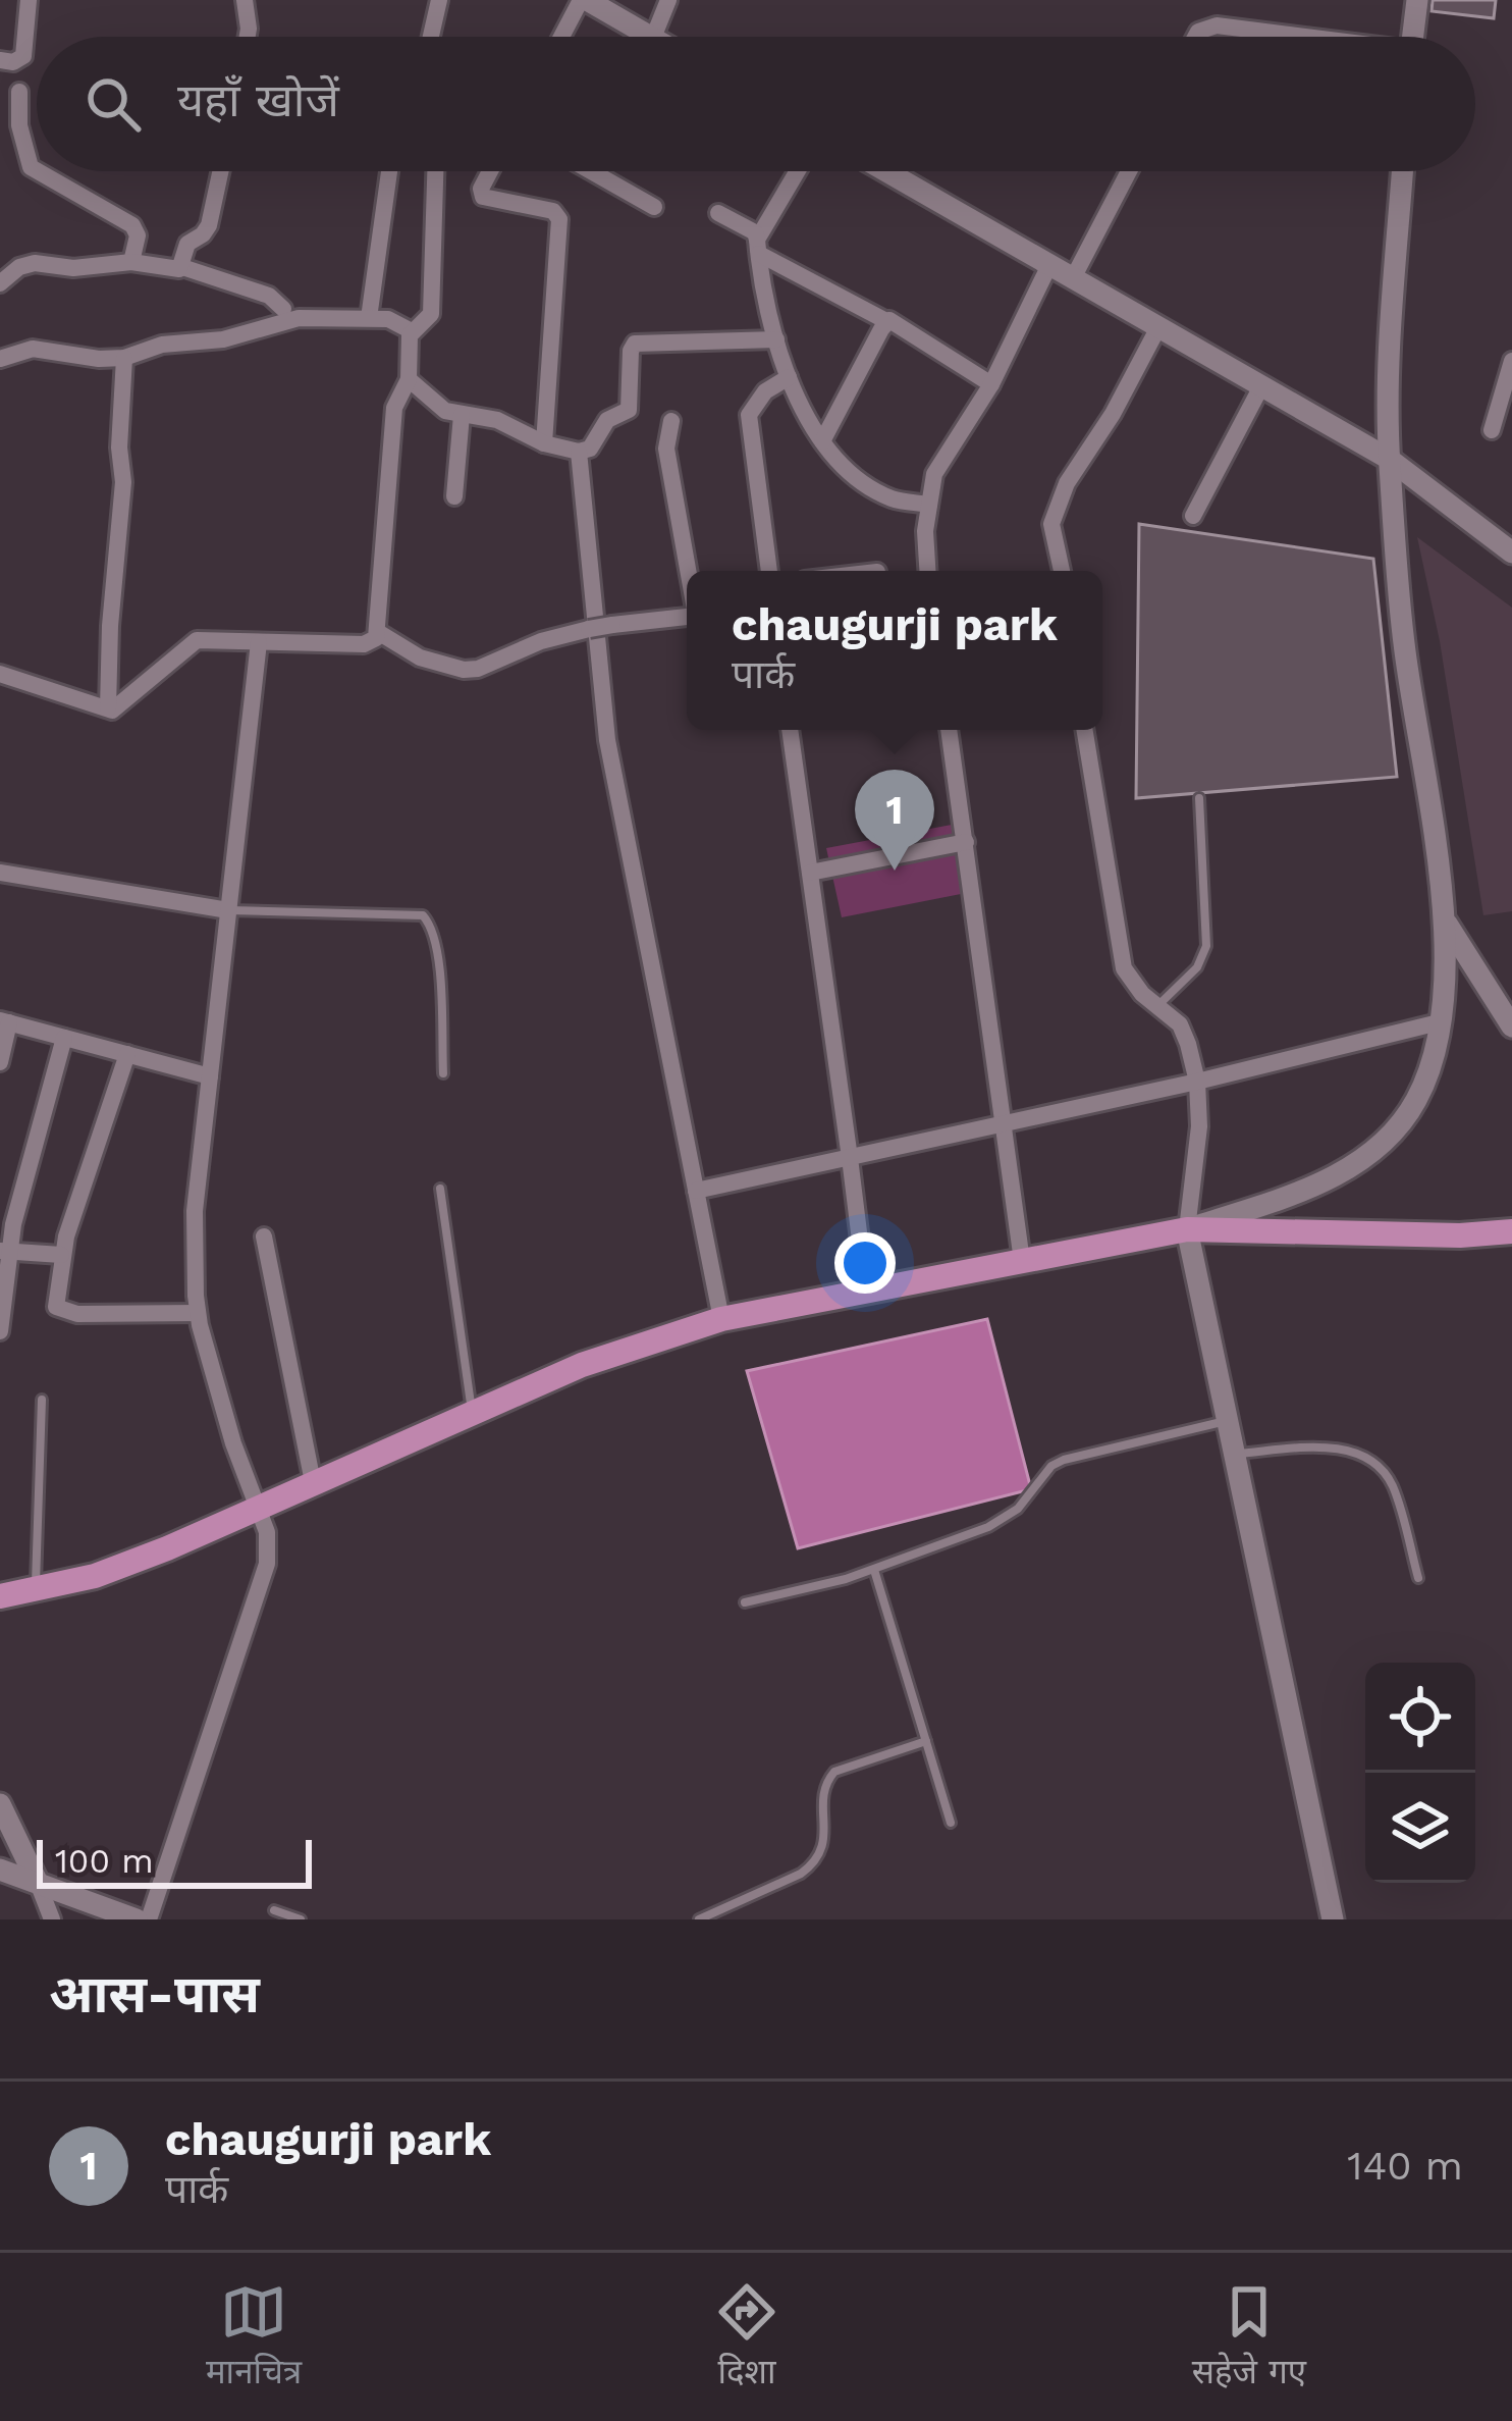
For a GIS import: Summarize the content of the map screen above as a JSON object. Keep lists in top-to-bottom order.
{
  "scale_bar": "100 m",
  "page": {
    "search": "यहाँ खोजें",
    "popup": ["chaugurji park", "पार्क"],
    "pins": "1",
    "scale": "100 m",
    "heading": "आस-पास",
    "list": [
      {
        "mark": "1",
        "name": "chaugurji park",
        "note": "पार्क",
        "value": "140 m"
      }
    ],
    "nav": ["मानचित्र", "दिशा", "सहेजे गए"]
  }
}
